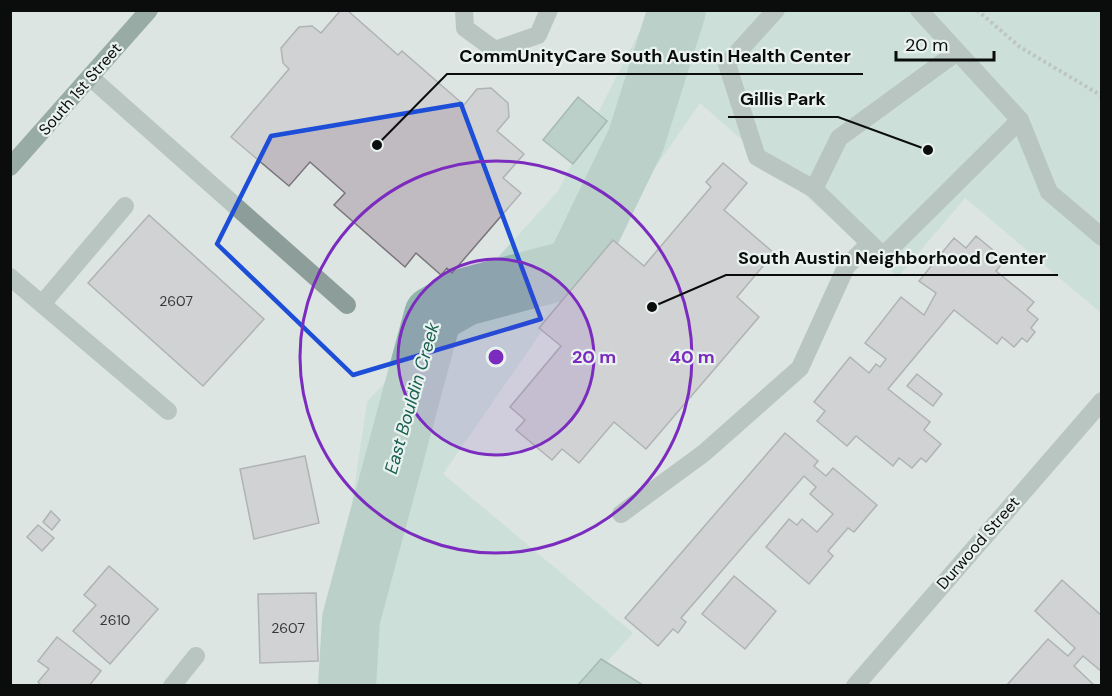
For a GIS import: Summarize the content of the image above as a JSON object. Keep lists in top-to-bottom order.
{
  "streets": {
    "main road": ["South 1st Street"],
    "street": ["Durwood Street"]
  },
  "water": ["East Bouldin Creek"],
  "places": ["CommUnityCare South Austin Health Center", "Gillis Park", "South Austin Neighborhood Center"],
  "house_numbers": ["2607", "2610", "2607"],
  "scale_bar": "20 m",
  "rings": ["20 m", "40 m"]
}
